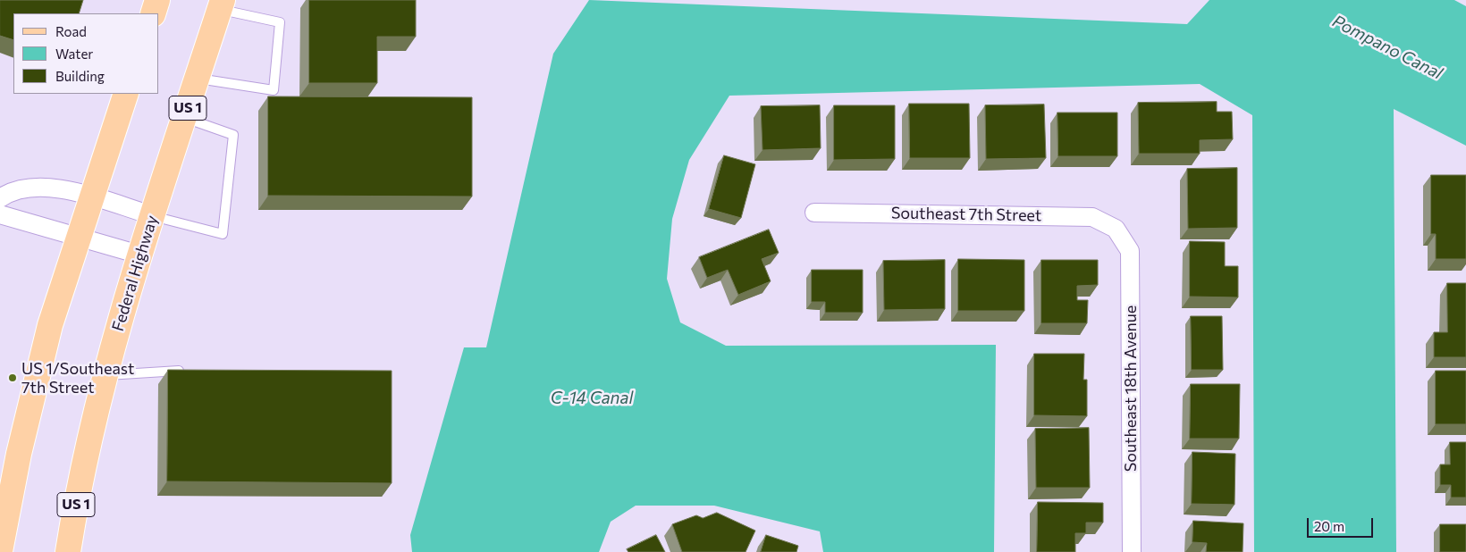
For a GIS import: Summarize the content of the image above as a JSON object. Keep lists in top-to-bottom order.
{
  "streets": {
    "main road": ["US 1", "Federal Highway"],
    "street": ["Southeast 7th Street", "Southeast 18th Avenue"]
  },
  "crossings": [
    ["Southeast 7th Street", "Southeast 18th Avenue"]
  ],
  "water": ["Pompano Canal", "C-14 Canal"],
  "places": ["US 1/Southeast 7th Street"],
  "legend": ["Road", "Water", "Building"],
  "scale_bar": "20 m"
}
